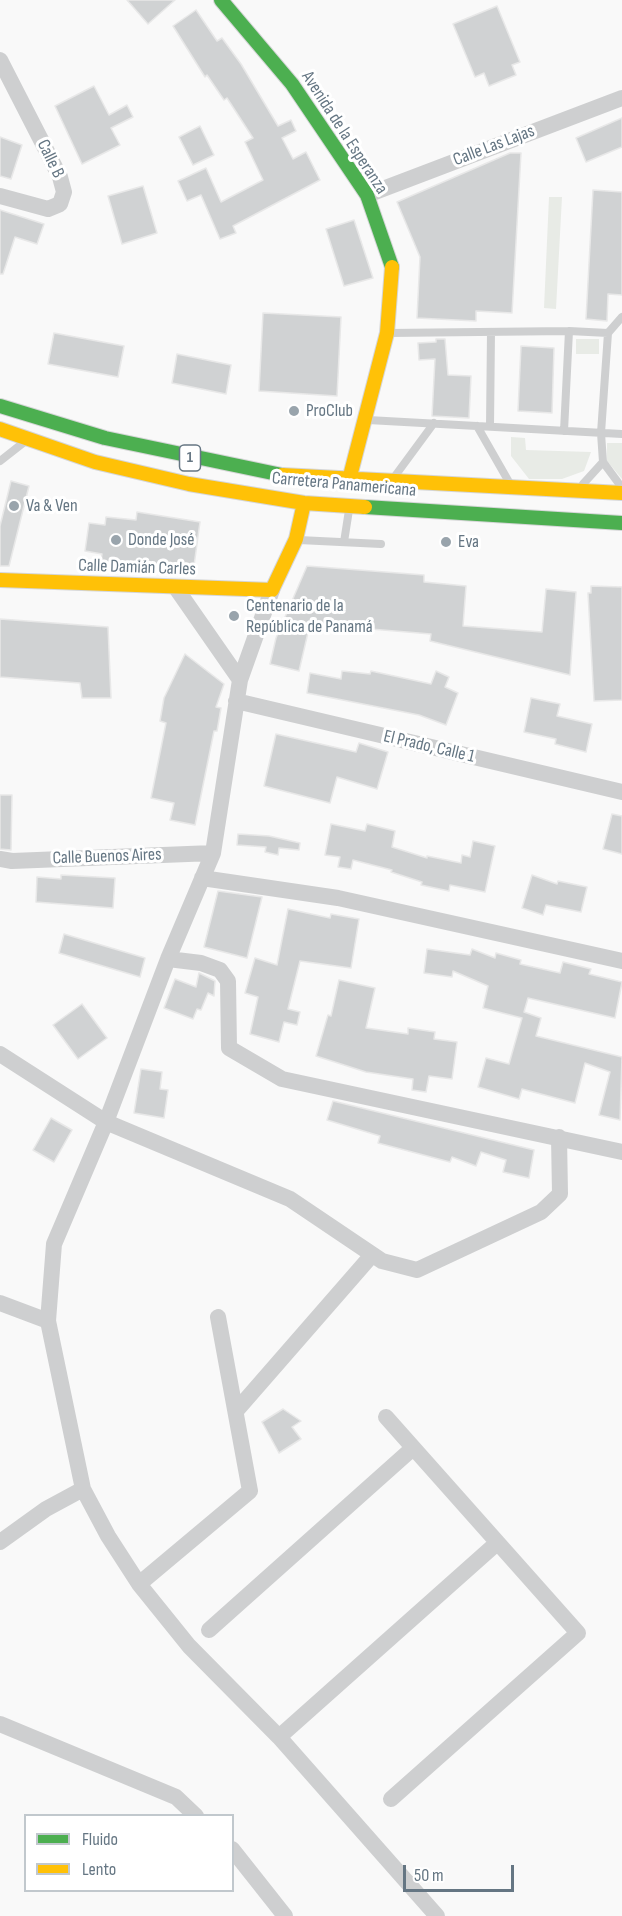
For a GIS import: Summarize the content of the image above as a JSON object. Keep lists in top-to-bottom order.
{
  "streets": {
    "main road": [
      "Avenida de la Esperanza",
      "1",
      "Carretera Panamericana",
      "Calle Damián Carles"
    ],
    "street": [
      "Calle Las Lajas",
      "Calle B",
      "El Prado, Calle 1",
      "Calle Buenos Aires"
    ]
  },
  "crossings": [
    ["Avenida de la Esperanza", "Calle Las Lajas"],
    ["Avenida de la Esperanza", "Carretera Panamericana"],
    ["1", "Carretera Panamericana"]
  ],
  "places": [
    "ProClub",
    "Va & Ven",
    "Donde José",
    "Eva",
    "Centenario de la República de Panamá"
  ],
  "legend": ["Fluido", "Lento"],
  "scale_bar": "50 m"
}
